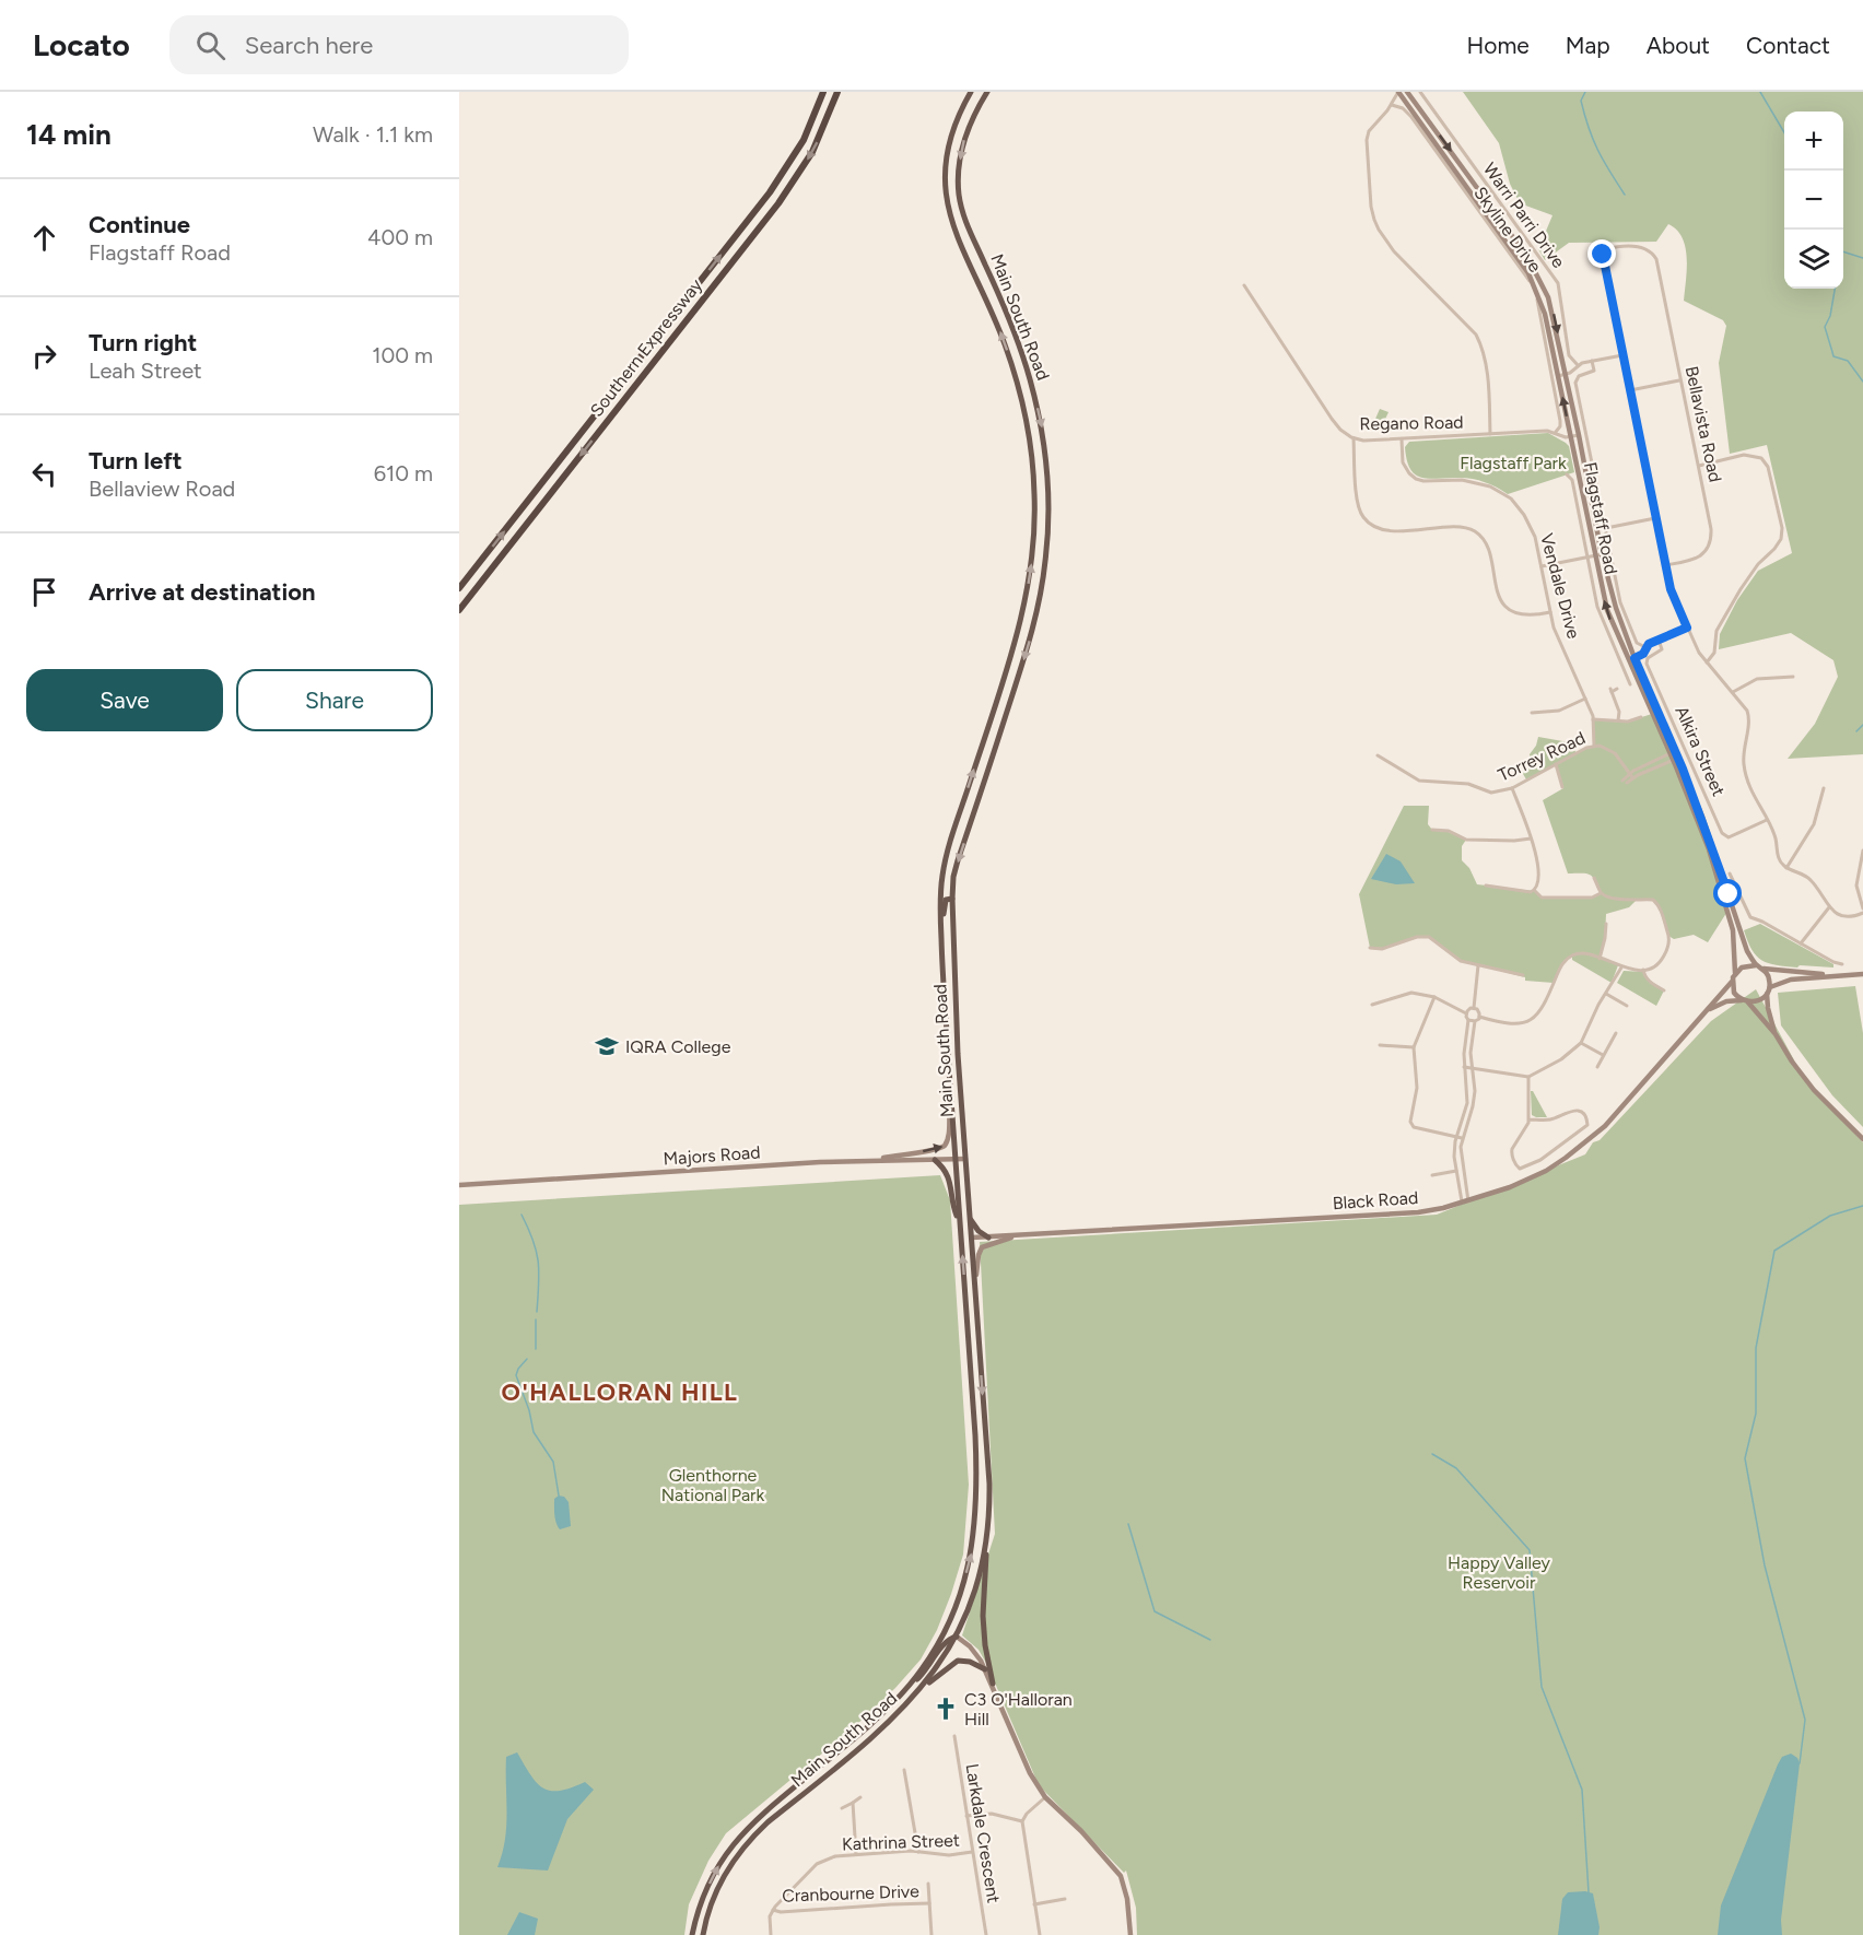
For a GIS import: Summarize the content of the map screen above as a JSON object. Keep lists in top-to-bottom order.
{
  "streets": {
    "highway": ["Main South Road", "Southern Expressway"],
    "main road": ["Flagstaff Road", "Majors Road", "Black Road"],
    "street": [
      "Warri Parri Drive",
      "Skyline Drive",
      "Regano Road",
      "Bellavista Road",
      "Vendale Drive",
      "Alkira Street",
      "Torrey Road",
      "Larkdale Crescent",
      "Kathrina Street",
      "Cranbourne Drive"
    ]
  },
  "crossings": [
    ["Skyline Drive", "Regano Road"],
    ["Main South Road", "Majors Road"],
    ["Main South Road", "Black Road"],
    ["Regano Road", "Flagstaff Road"],
    ["Regano Road", "Vendale Drive"],
    ["Flagstaff Road", "Black Road"],
    ["Vendale Drive", "Torrey Road"],
    ["Larkdale Crescent", "Kathrina Street"],
    ["Kathrina Street", "Cranbourne Drive"]
  ],
  "districts": ["O'HALLORAN HILL"],
  "parks": ["Flagstaff Park", "Glenthorne National Park", "Happy Valley Reservoir"],
  "places": {
    "school or university": ["IQRA College"],
    "church": ["C3 O'Halloran Hill"]
  },
  "page": {
    "header": "Locato",
    "search": "Search here",
    "nav": [
      "Home",
      "Map",
      "About",
      "Contact"
    ],
    "heading": ["14 min", "Walk · 1.1 km"],
    "map_buttons": ["+", "−"],
    "list": [
      ["Continue", "Flagstaff Road", "400 m"],
      ["Turn right", "Leah Street", "100 m"],
      ["Turn left", "Bellaview Road", "610 m"],
      "Arrive at destination"
    ],
    "buttons": ["Save", "Share"]
  }
}
